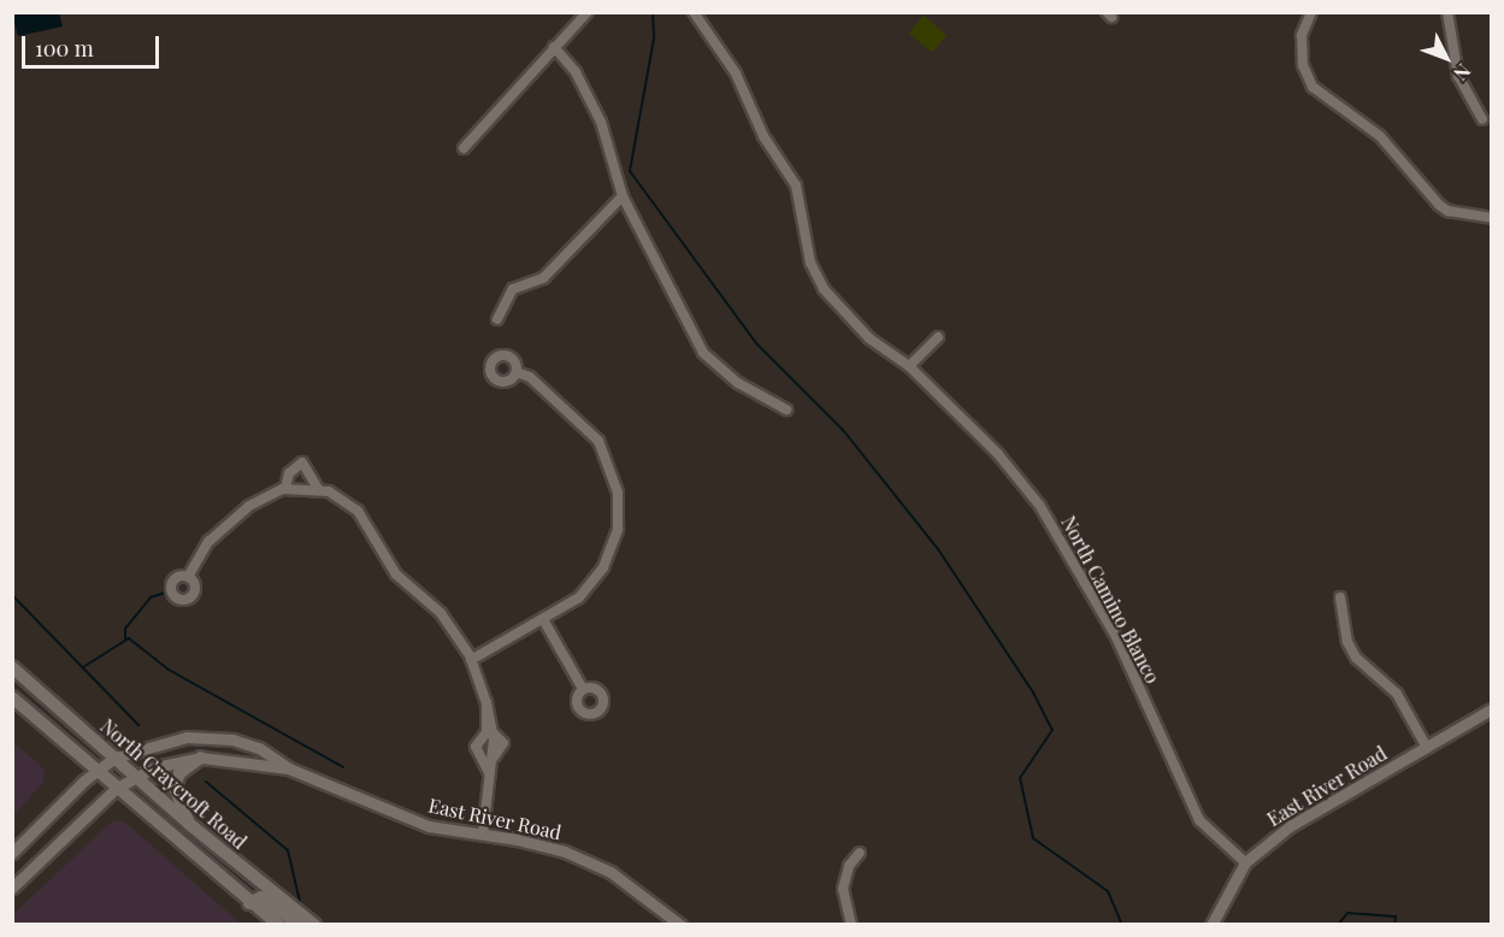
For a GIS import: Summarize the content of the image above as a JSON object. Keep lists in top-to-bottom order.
{
  "streets": {
    "main road": ["North Craycroft Road"],
    "street": ["North Camino Blanco", "East River Road"]
  },
  "crossings": [
    ["North Camino Blanco", "East River Road"],
    ["North Craycroft Road", "East River Road"]
  ],
  "scale_bar": "100 m",
  "north": "bottom right"
}
